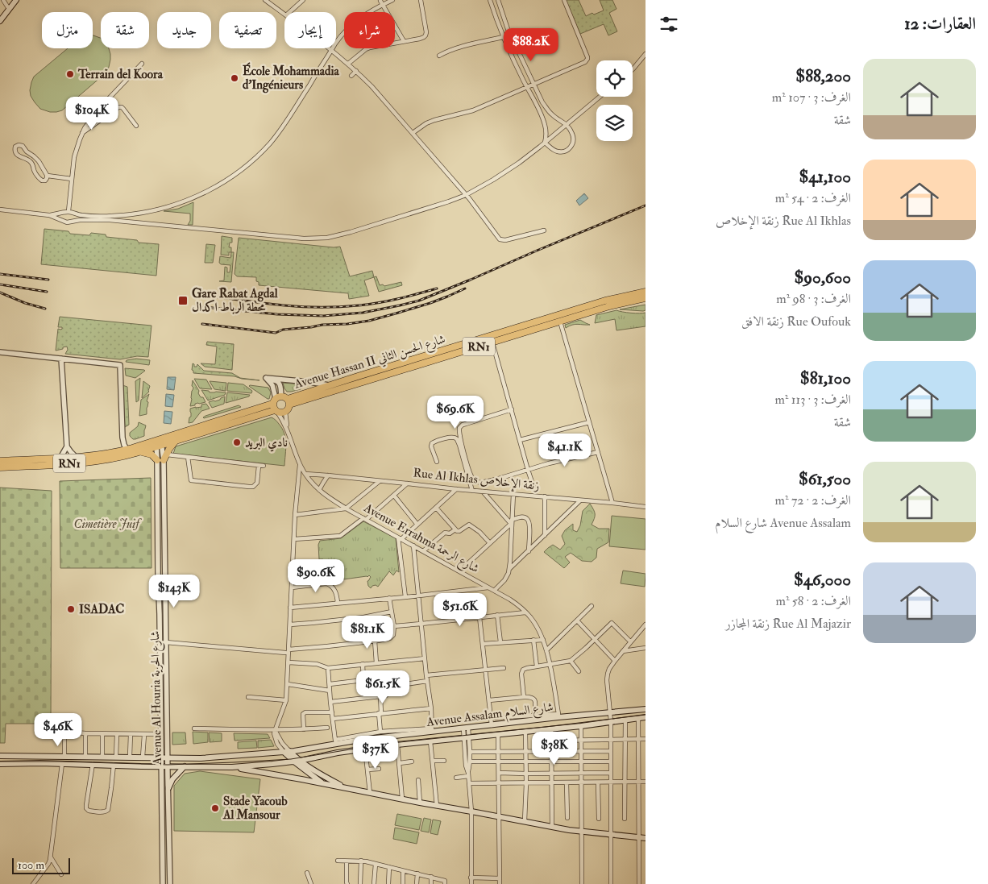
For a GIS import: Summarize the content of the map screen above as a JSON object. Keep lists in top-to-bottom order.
{
  "streets": {
    "main road": ["RN1", "Avenue Hassan II شارع الحسن الثاني", "Avenue Assalam شارع السلام"],
    "street": ["Rue Al Ikhlas زنقة الإخلاص", "Avenue Errahma شارع الرحمة", "Avenue Al Houria شارع الحرية"]
  },
  "crossings": [
    ["RN1", "Avenue Hassan II شارع الحسن الثاني"],
    ["RN1", "Avenue Errahma شارع الرحمة"],
    ["Avenue Hassan II شارع الحسن الثاني", "Avenue Errahma شارع الرحمة"],
    ["Avenue Hassan II شارع الحسن الثاني", "Avenue Al Houria شارع الحرية"],
    ["Rue Al Ikhlas زنقة الإخلاص", "Avenue Errahma شارع الرحمة"],
    ["Avenue Errahma شارع الرحمة", "Avenue Assalam شارع السلام"],
    ["Avenue Al Houria شارع الحرية", "Avenue Assalam شارع السلام"]
  ],
  "parks": ["Cimetière Juif"],
  "places": {
    "other": [
      "Terrain del Koora",
      "École Mohammadia d'Ingénieurs",
      "نادي البريد",
      "ISADAC",
      "Stade Yacoub Al Mansour"
    ],
    "transit": ["Gare Rabat Agdal محطة الرباط اكدال"]
  },
  "scale_bar": "100 m",
  "page": {
    "heading": "العقارات: 12",
    "chip": [
      "شراء",
      "إيجار",
      "تصفية",
      "جديد",
      "شقة",
      "منزل"
    ],
    "price": [
      "$88.2K",
      "$104K",
      "$69.6K",
      "$41.1K",
      "$90.6K",
      "$143K",
      "$51.6K",
      "$81.1K",
      "$61.5K",
      "$46K",
      "$38K",
      "$37K"
    ],
    "list": [
      {
        "name": "$88,200",
        "note": "الغرف: 3 · 107 m² · شقة"
      },
      {
        "name": "$41,100",
        "note": "الغرف: 2 · 54 m² · Rue Al Ikhlas زنقة الإخلاص"
      },
      {
        "name": "$90,600",
        "note": "الغرف: 3 · 98 m² · Rue Oufouk زنقة الافق"
      },
      {
        "name": "$81,100",
        "note": "الغرف: 3 · 113 m² · شقة"
      },
      {
        "name": "$61,500",
        "note": "الغرف: 2 · 72 m² · Avenue Assalam شارع السلام"
      },
      {
        "name": "$46,000",
        "note": "الغرف: 2 · 58 m² · Rue Al Majazir زنقة المجازر"
      }
    ],
    "scale": "100 m"
  }
}
